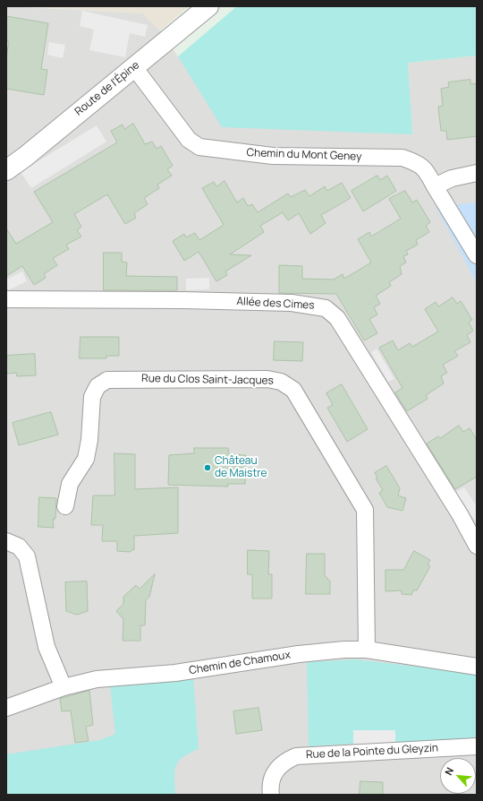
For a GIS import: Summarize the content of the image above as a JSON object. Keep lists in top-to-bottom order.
{
  "streets": {
    "street": [
      "Route de l'Épine",
      "Chemin du Mont Geney",
      "Allée des Cimes",
      "Rue du Clos Saint-Jacques",
      "Chemin de Chamoux",
      "Rue de la Pointe du Gleyzin"
    ]
  },
  "crossings": [
    ["Route de l'Épine", "Chemin du Mont Geney"],
    ["Rue du Clos Saint-Jacques", "Chemin de Chamoux"]
  ],
  "places": ["Château de Maistre"],
  "north": "top left"
}
